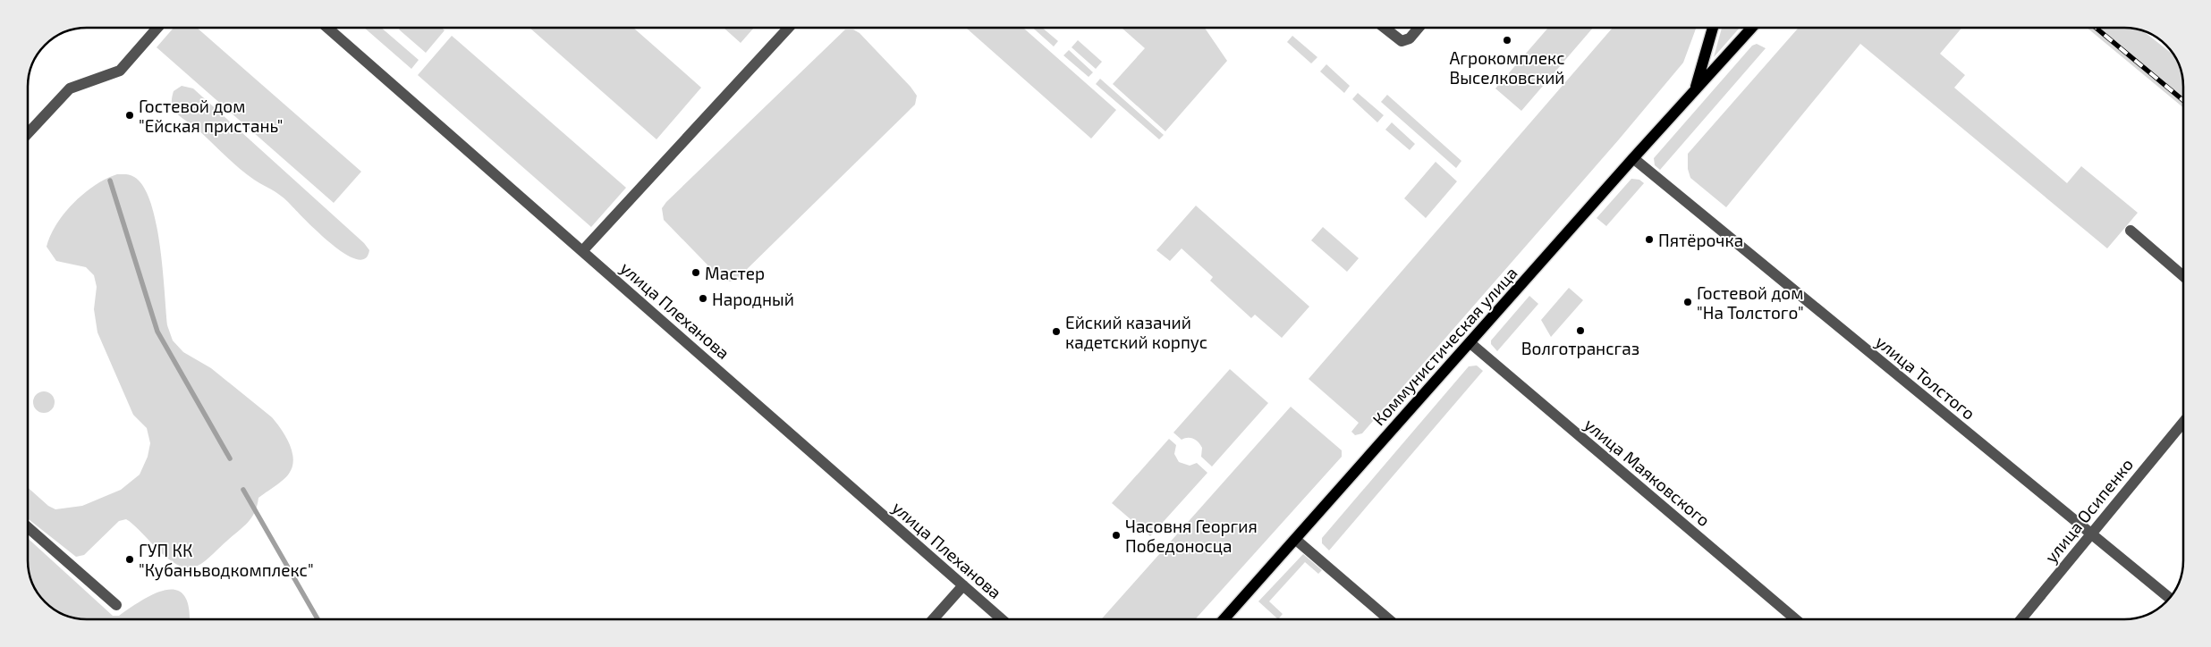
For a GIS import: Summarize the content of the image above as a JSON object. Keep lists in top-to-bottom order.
{
  "streets": {
    "main road": ["Коммунистическая улица"],
    "street": [
      "улица Плеханова",
      "улица Толстого",
      "улица Маяковского",
      "улица Осипенко"
    ]
  },
  "crossings": [
    ["Коммунистическая улица", "улица Толстого"],
    ["Коммунистическая улица", "улица Маяковского"],
    ["улица Толстого", "улица Осипенко"]
  ],
  "places": [
    "Агрокомплекс Выселковский",
    "Гостевой дом \"Ейская пристань\"",
    "Пятёрочка",
    "Мастер",
    "Народный",
    "Гостевой дом \"На Толстого\"",
    "Волготрансгаз",
    "Ейский казачий кадетский корпус",
    "Часовня Георгия Победоносца",
    "ГУП КК \"Кубаньводкомплекс\""
  ]
}
